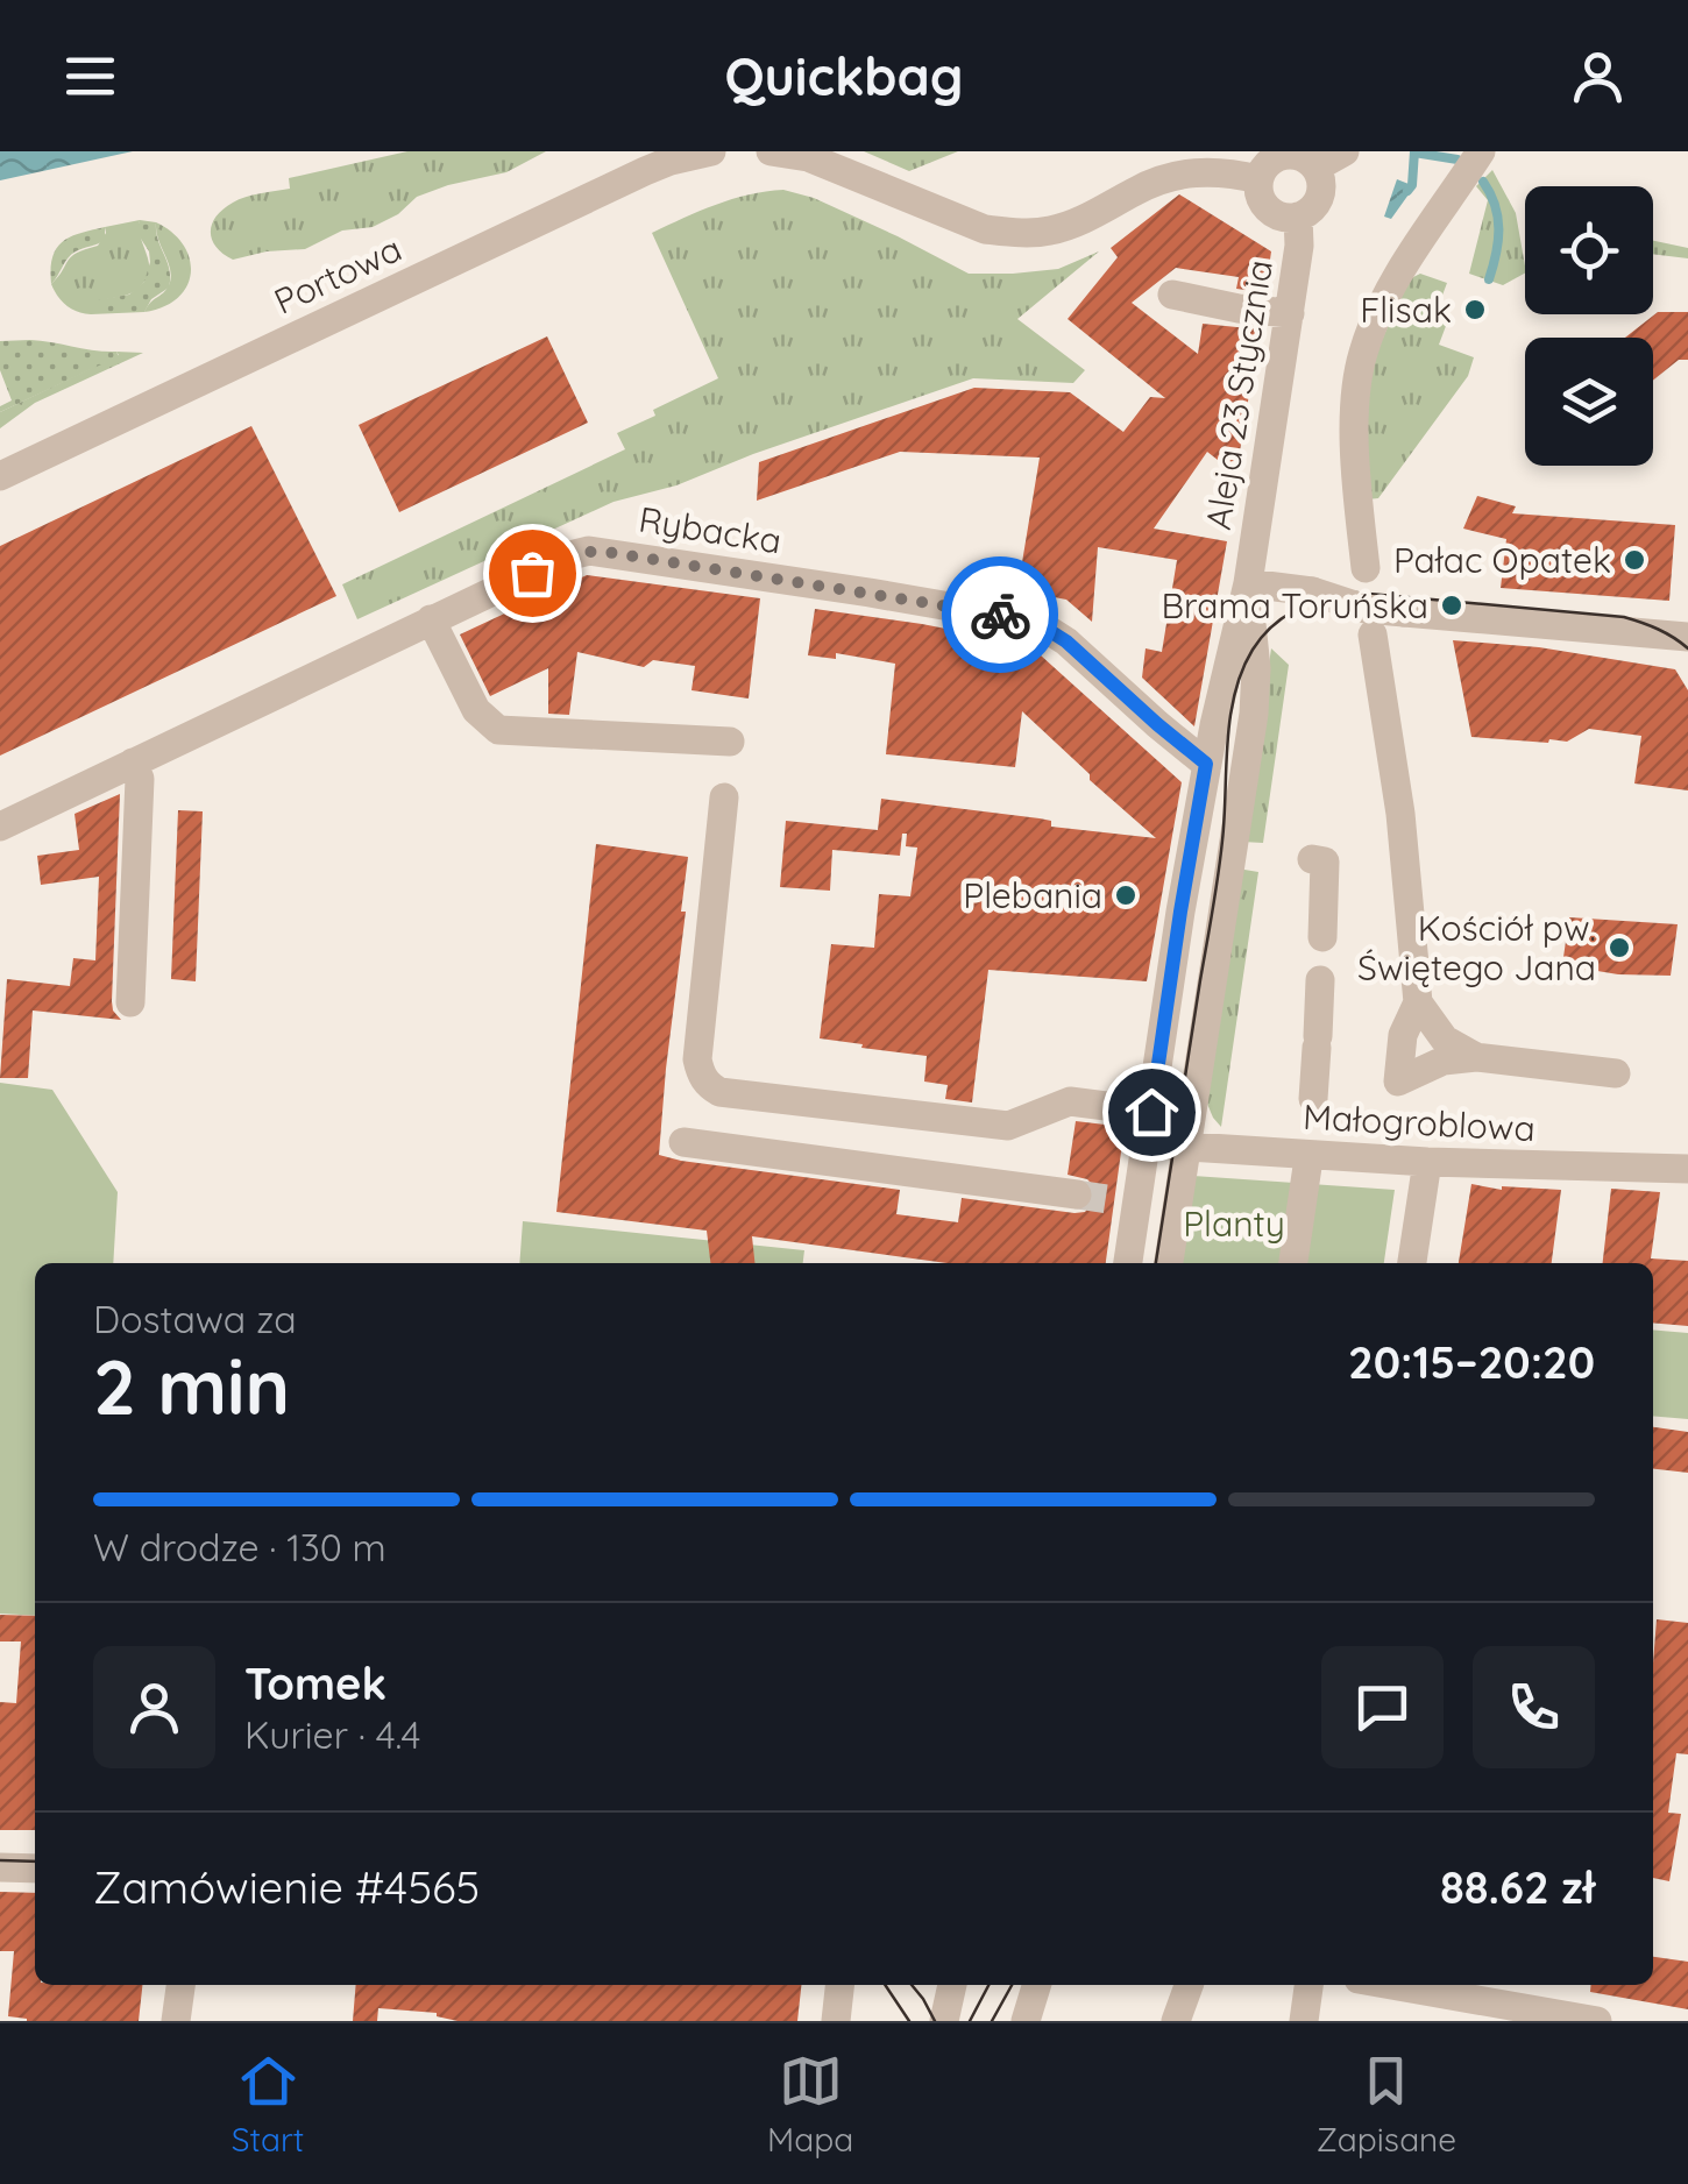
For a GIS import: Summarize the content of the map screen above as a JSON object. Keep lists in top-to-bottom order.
{
  "streets": {
    "street": [
      "Portowa",
      "Aleja 23 Stycznia",
      "Rybacka",
      "Małogroblowa"
    ]
  },
  "crossings": [
    ["Aleja 23 Stycznia", "Rybacka"],
    ["Aleja 23 Stycznia", "Małogroblowa"]
  ],
  "parks": ["Planty"],
  "places": [
    "Flisak",
    "Pałac Opatek",
    "Brama Toruńska",
    "Plebania",
    "Kościół pw. Świętego Jana"
  ],
  "page": {
    "header": "Quickbag",
    "heading": ["2 min", "Dostawa za", "20:15–20:20"],
    "panel": [
      "Tomek",
      "Kurier · 4.4",
      "Zamówienie #4565",
      "88.62 zł"
    ],
    "bar": "W drodze · 130 m",
    "tabs": ["Start", "Mapa", "Zapisane"]
  }
}
